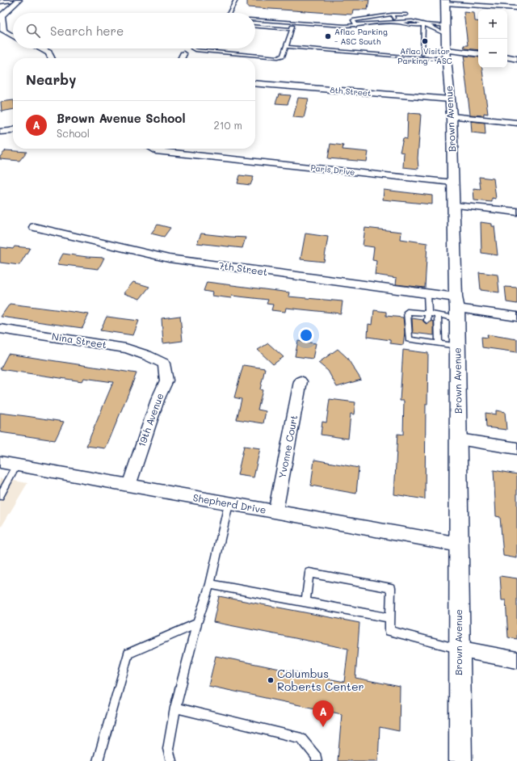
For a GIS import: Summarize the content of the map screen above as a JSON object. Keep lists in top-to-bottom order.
{
  "streets": {
    "street": [
      "8th Street",
      "Brown Avenue",
      "Paris Drive",
      "7th Street",
      "Nina Street",
      "19th Avenue",
      "Yvonne Court",
      "Shepherd Drive"
    ]
  },
  "crossings": [
    ["8th Street", "Brown Avenue"],
    ["Brown Avenue", "Paris Drive"],
    ["Brown Avenue", "7th Street"],
    ["Brown Avenue", "Shepherd Drive"],
    ["Nina Street", "19th Avenue"],
    ["19th Avenue", "Shepherd Drive"],
    ["Yvonne Court", "Shepherd Drive"]
  ],
  "places": ["Aflac Parking - ASC South", "Aflac Visitor Parking - ASC", "Columbus Roberts Center"],
  "page": {
    "map_buttons": ["+", "−"],
    "search": "Search here",
    "heading": "Nearby",
    "list": [
      {
        "mark": "A",
        "name": "Brown Avenue School",
        "note": "School",
        "value": "210 m"
      }
    ],
    "pins": "A"
  }
}
